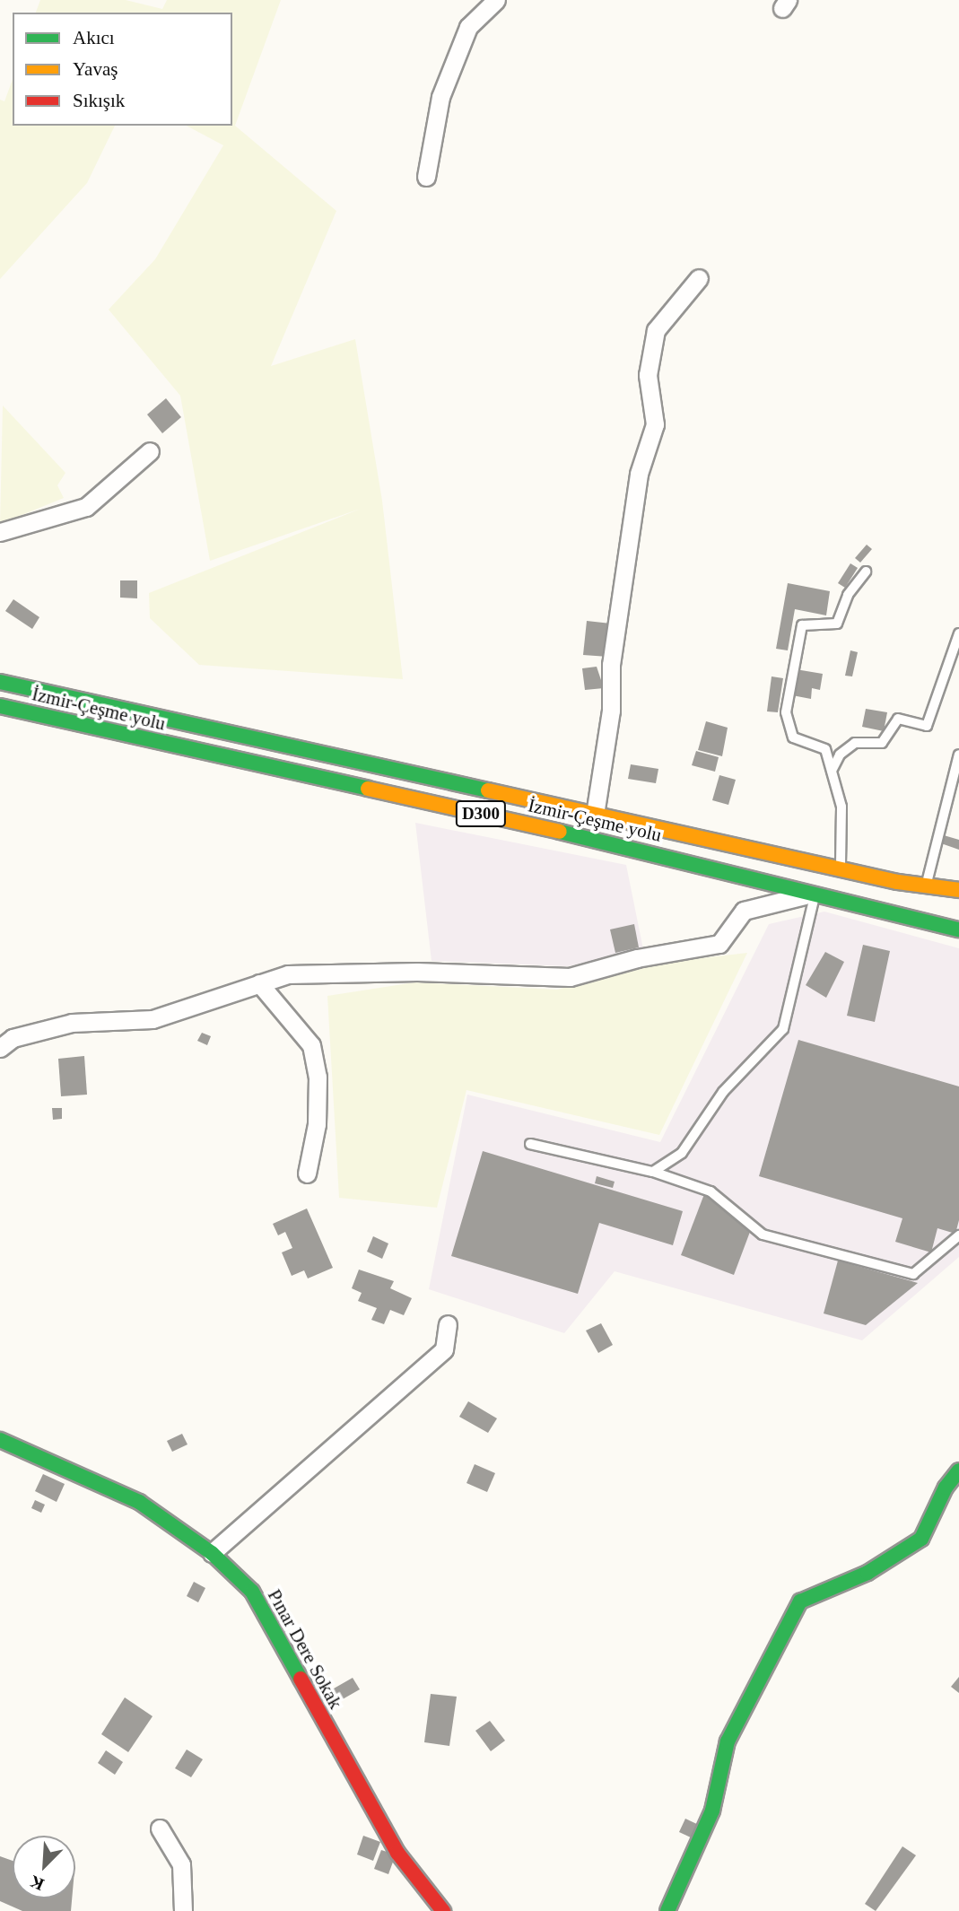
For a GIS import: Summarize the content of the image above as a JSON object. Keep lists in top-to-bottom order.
{
  "streets": {
    "main road": ["İzmir-Çeşme yolu", "D300", "Pınar Dere Sokak"]
  },
  "legend": ["Akıcı", "Yavaş", "Sıkışık"],
  "north": "bottom left"
}
